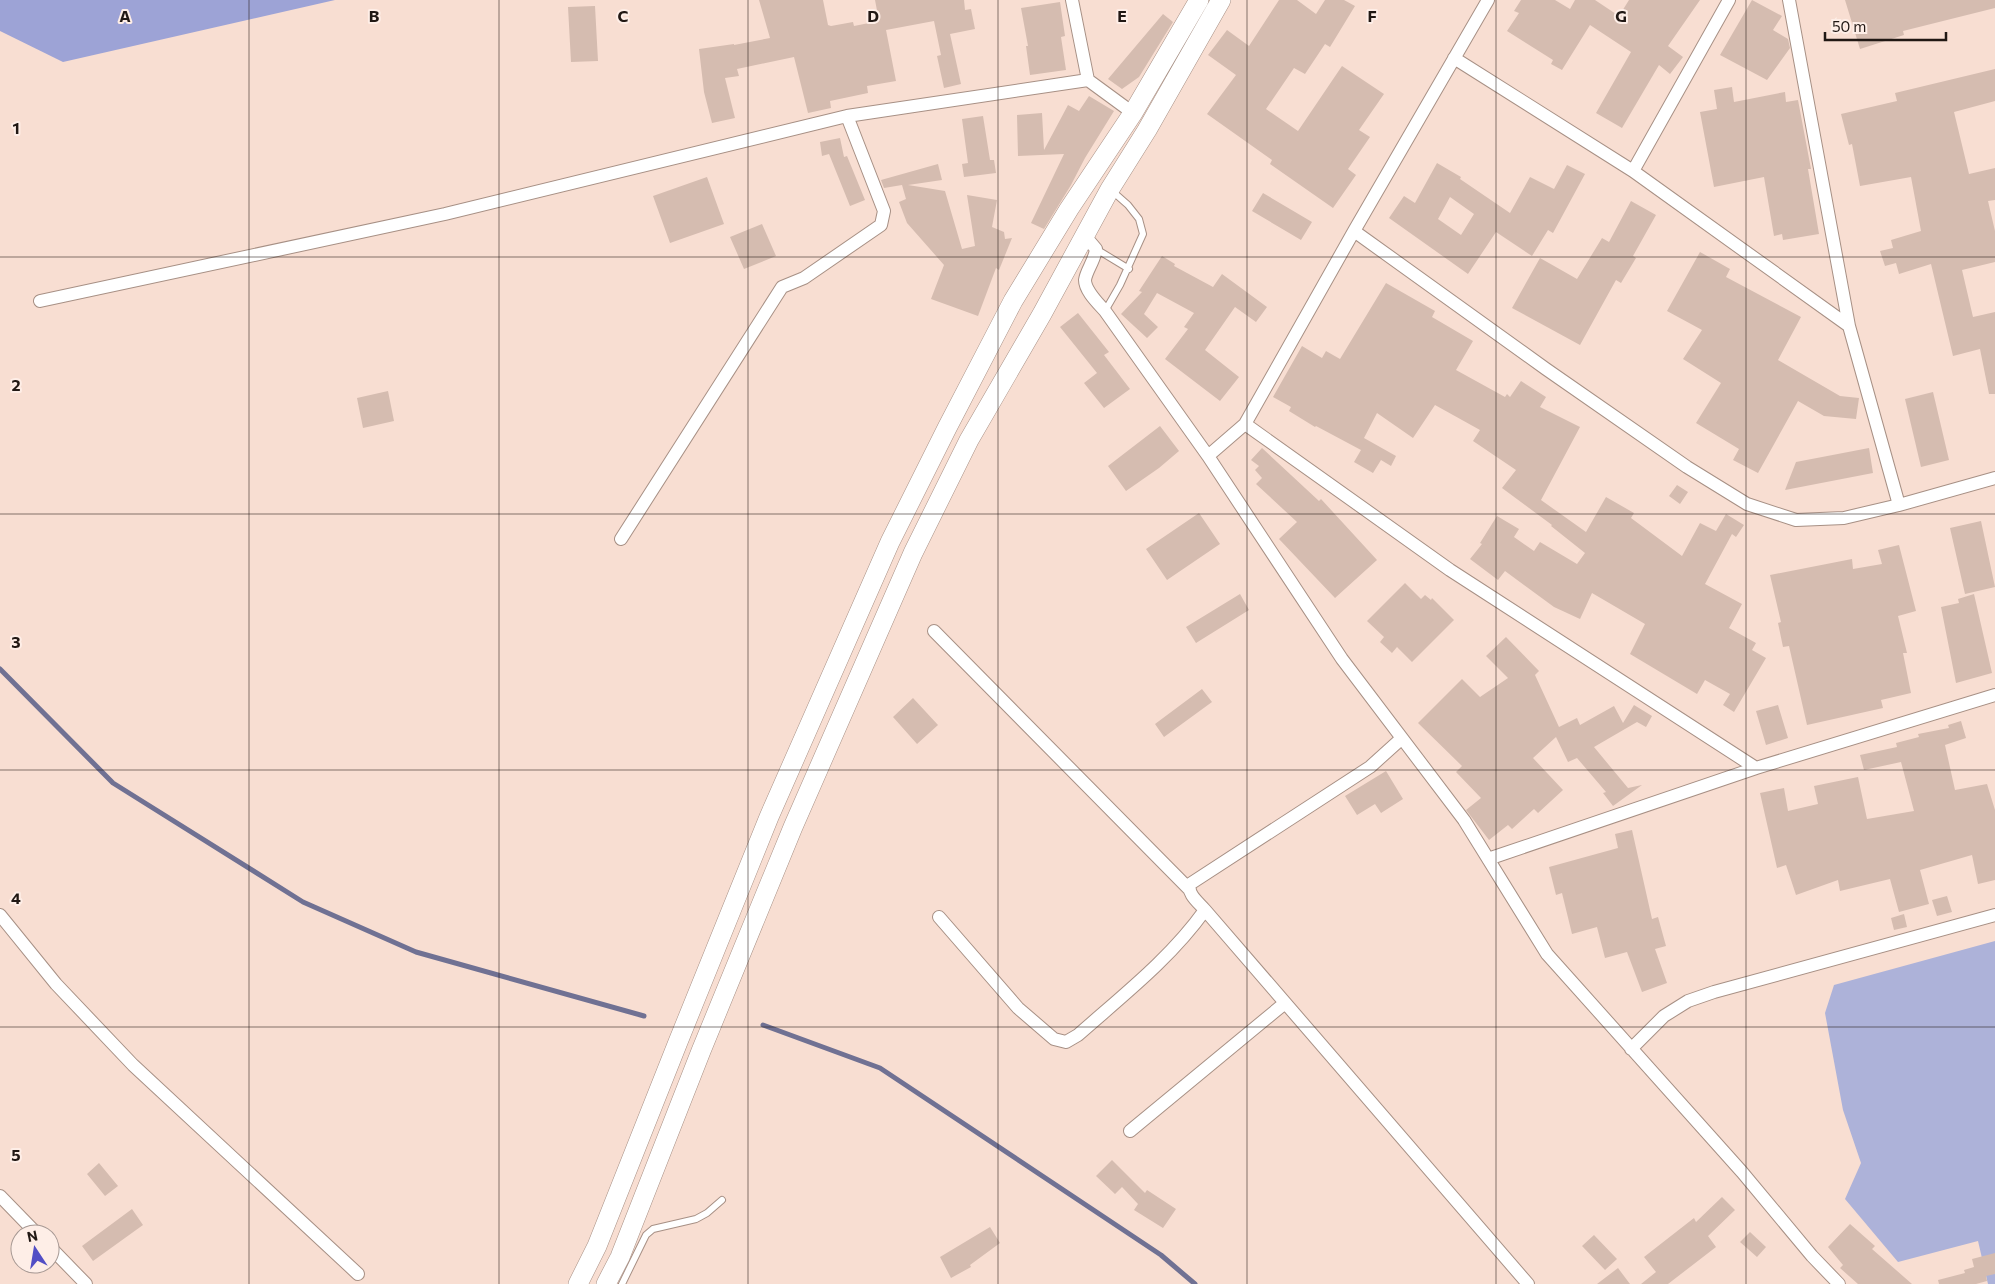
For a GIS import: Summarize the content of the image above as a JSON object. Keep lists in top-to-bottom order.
{
  "scale_bar": "50 m",
  "north": "top",
  "grid": {
    "columns": [
      "A",
      "B",
      "C",
      "D",
      "E",
      "F",
      "G"
    ],
    "rows": [
      "1",
      "2",
      "3",
      "4",
      "5"
    ]
  }
}
